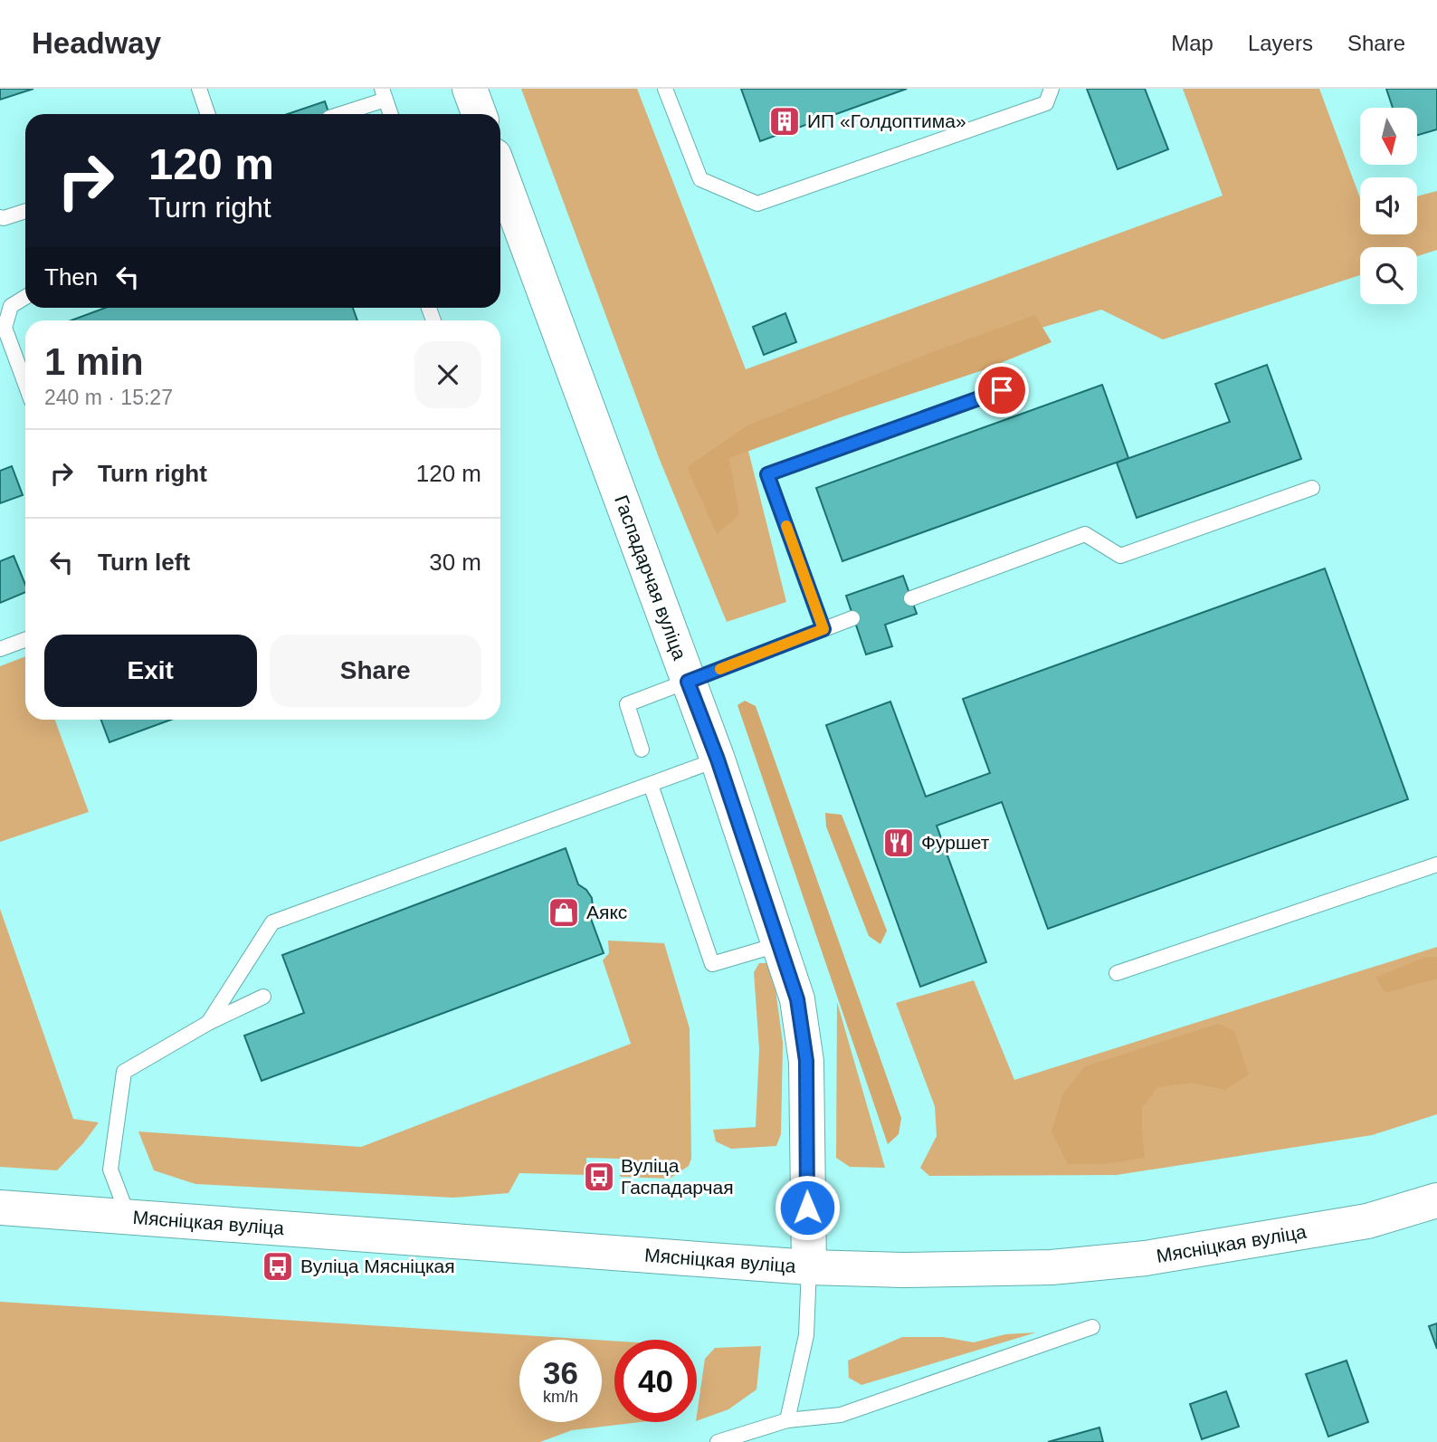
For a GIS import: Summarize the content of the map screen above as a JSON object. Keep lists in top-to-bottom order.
{
  "streets": {
    "main road": ["Гаспадарчая вуліца", "Мясніцкая вуліца"]
  },
  "crossings": [
    ["Гаспадарчая вуліца", "Мясніцкая вуліца"]
  ],
  "places": {
    "building": ["ИП «Голдоптима»"],
    "restaurant": ["Фуршет"],
    "shop": ["Аякс"],
    "bus stop": ["Вуліца Гаспадарчая", "Вуліца Мясніцкая"]
  },
  "north": "bottom",
  "page": {
    "header": "Headway",
    "nav": ["Map", "Layers", "Share"],
    "turn": ["120 m", "Turn right"],
    "then": "Then",
    "heading": ["1 min", "240 m · 15:27"],
    "list": [
      {
        "name": "Turn right",
        "value": "120 m"
      },
      {
        "name": "Turn left",
        "value": "30 m"
      }
    ],
    "buttons": ["Exit", "Share"],
    "speed": "36 km/h",
    "limit": "40"
  }
}
